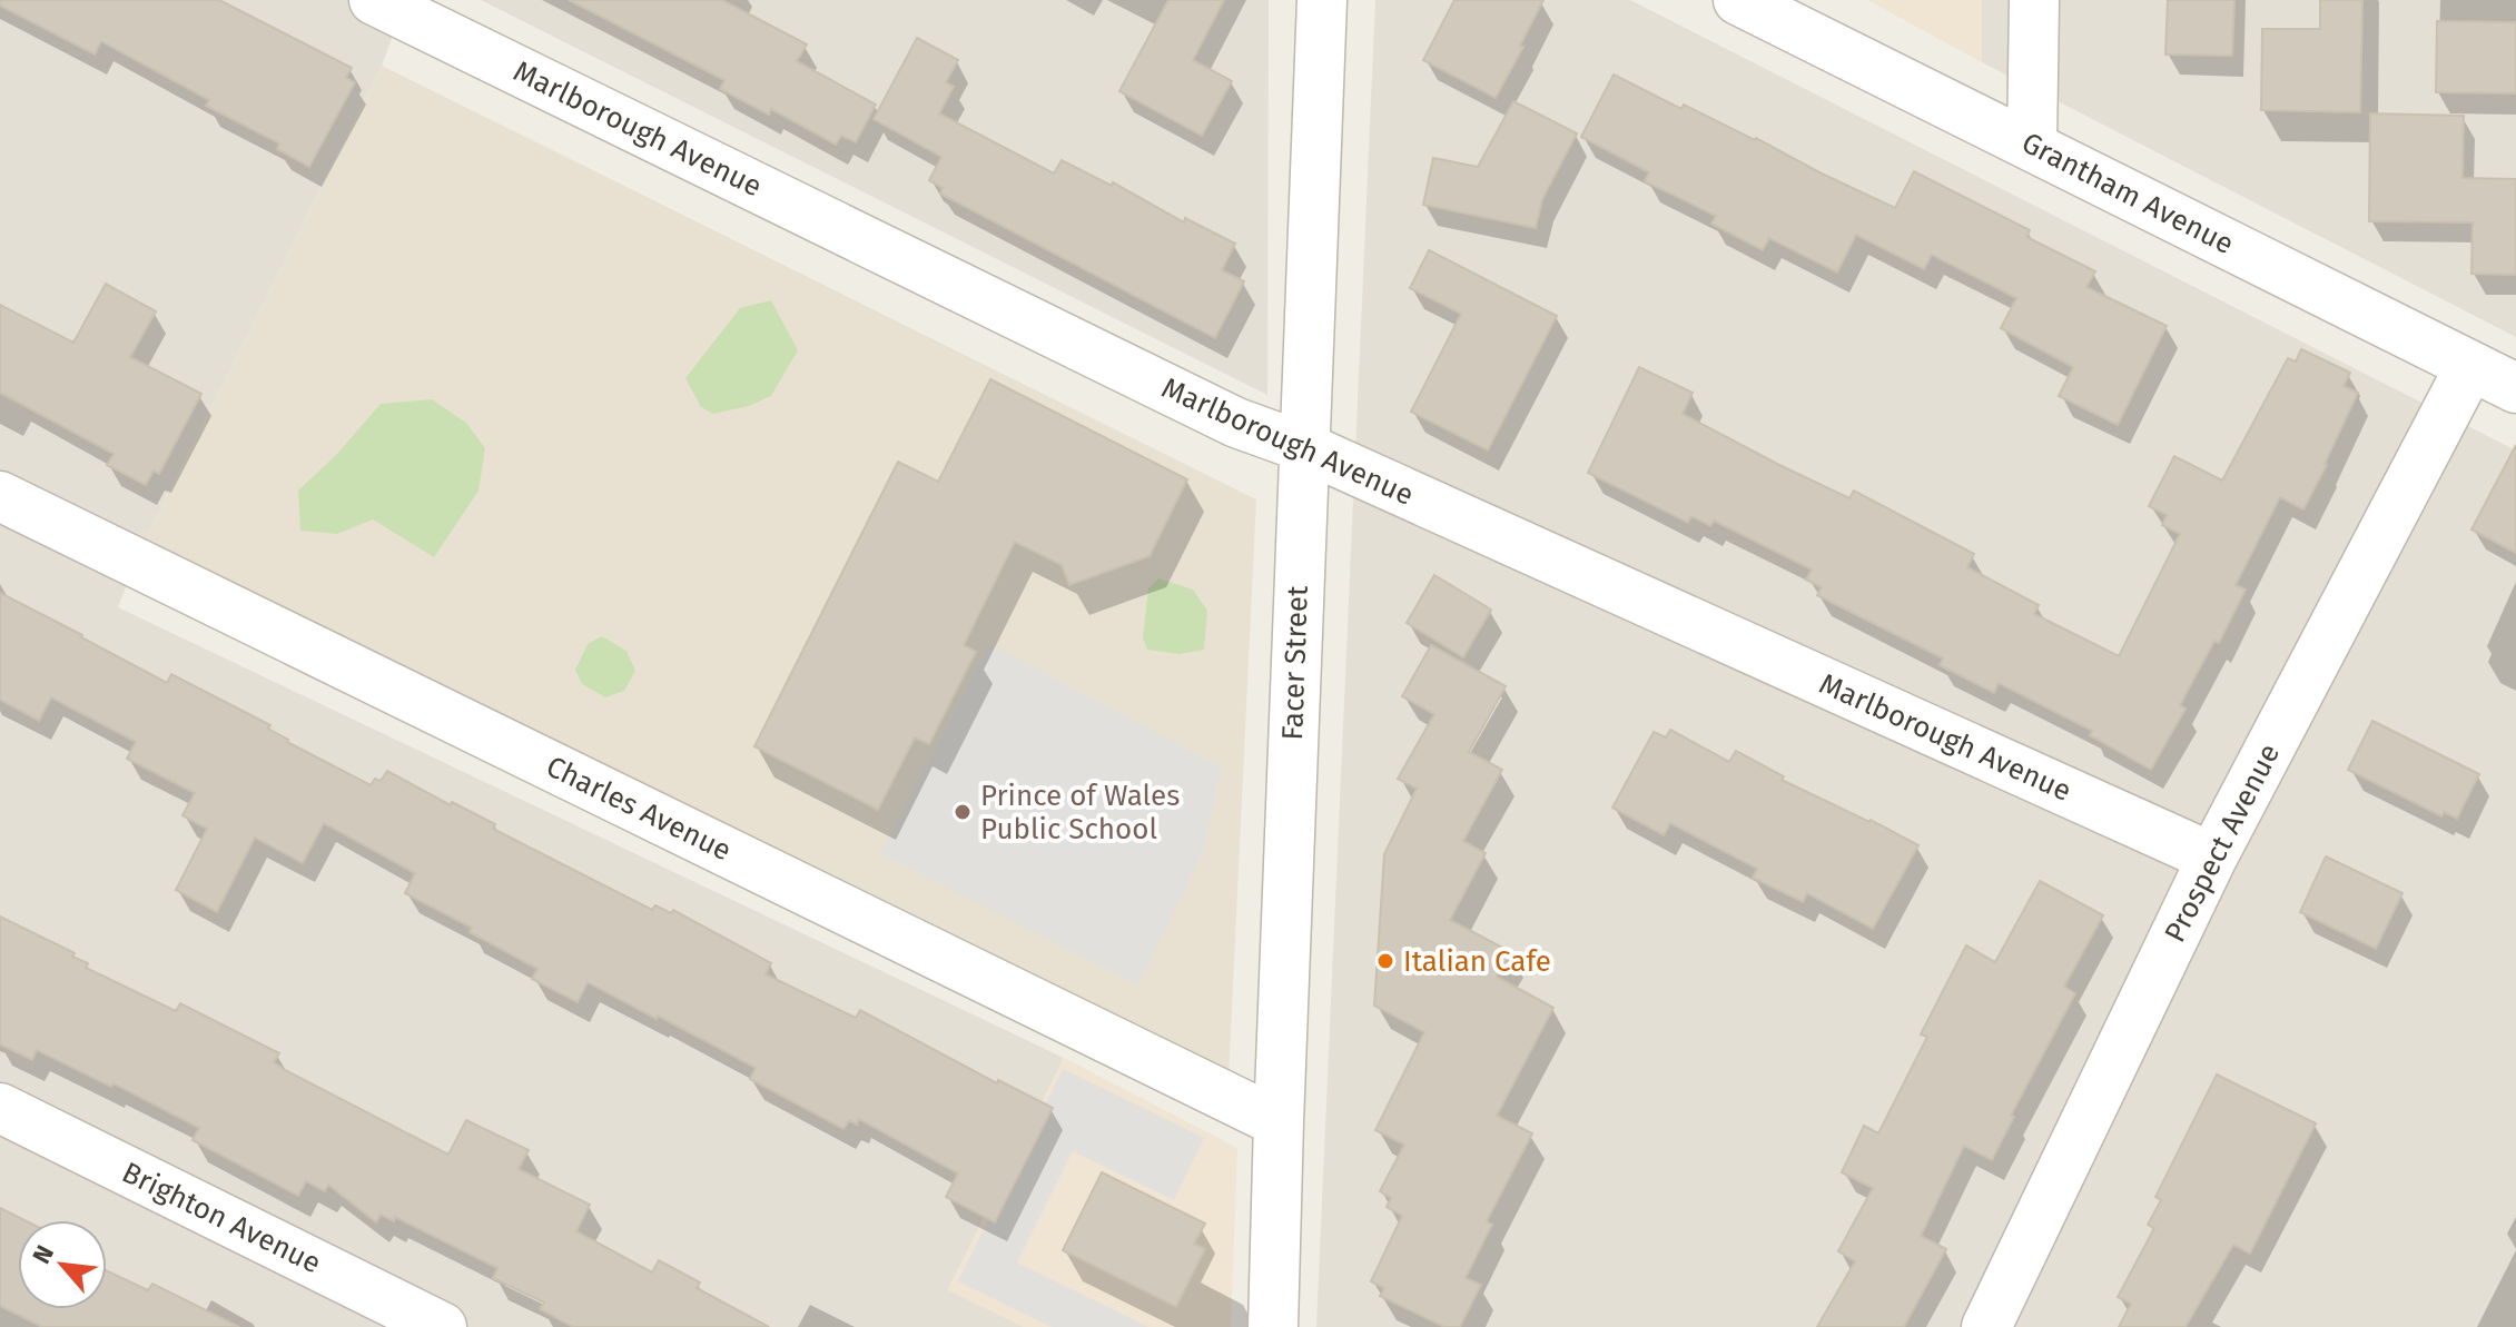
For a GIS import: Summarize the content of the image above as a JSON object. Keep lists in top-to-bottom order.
{
  "streets": {
    "street": [
      "Marlborough Avenue",
      "Grantham Avenue",
      "Facer Street",
      "Charles Avenue",
      "Prospect Avenue",
      "Brighton Avenue"
    ]
  },
  "crossings": [
    ["Marlborough Avenue", "Facer Street"],
    ["Marlborough Avenue", "Prospect Avenue"],
    ["Grantham Avenue", "Prospect Avenue"],
    ["Facer Street", "Charles Avenue"]
  ],
  "places": ["Prince of Wales Public School", "Italian Cafe"],
  "north": "top left"
}
